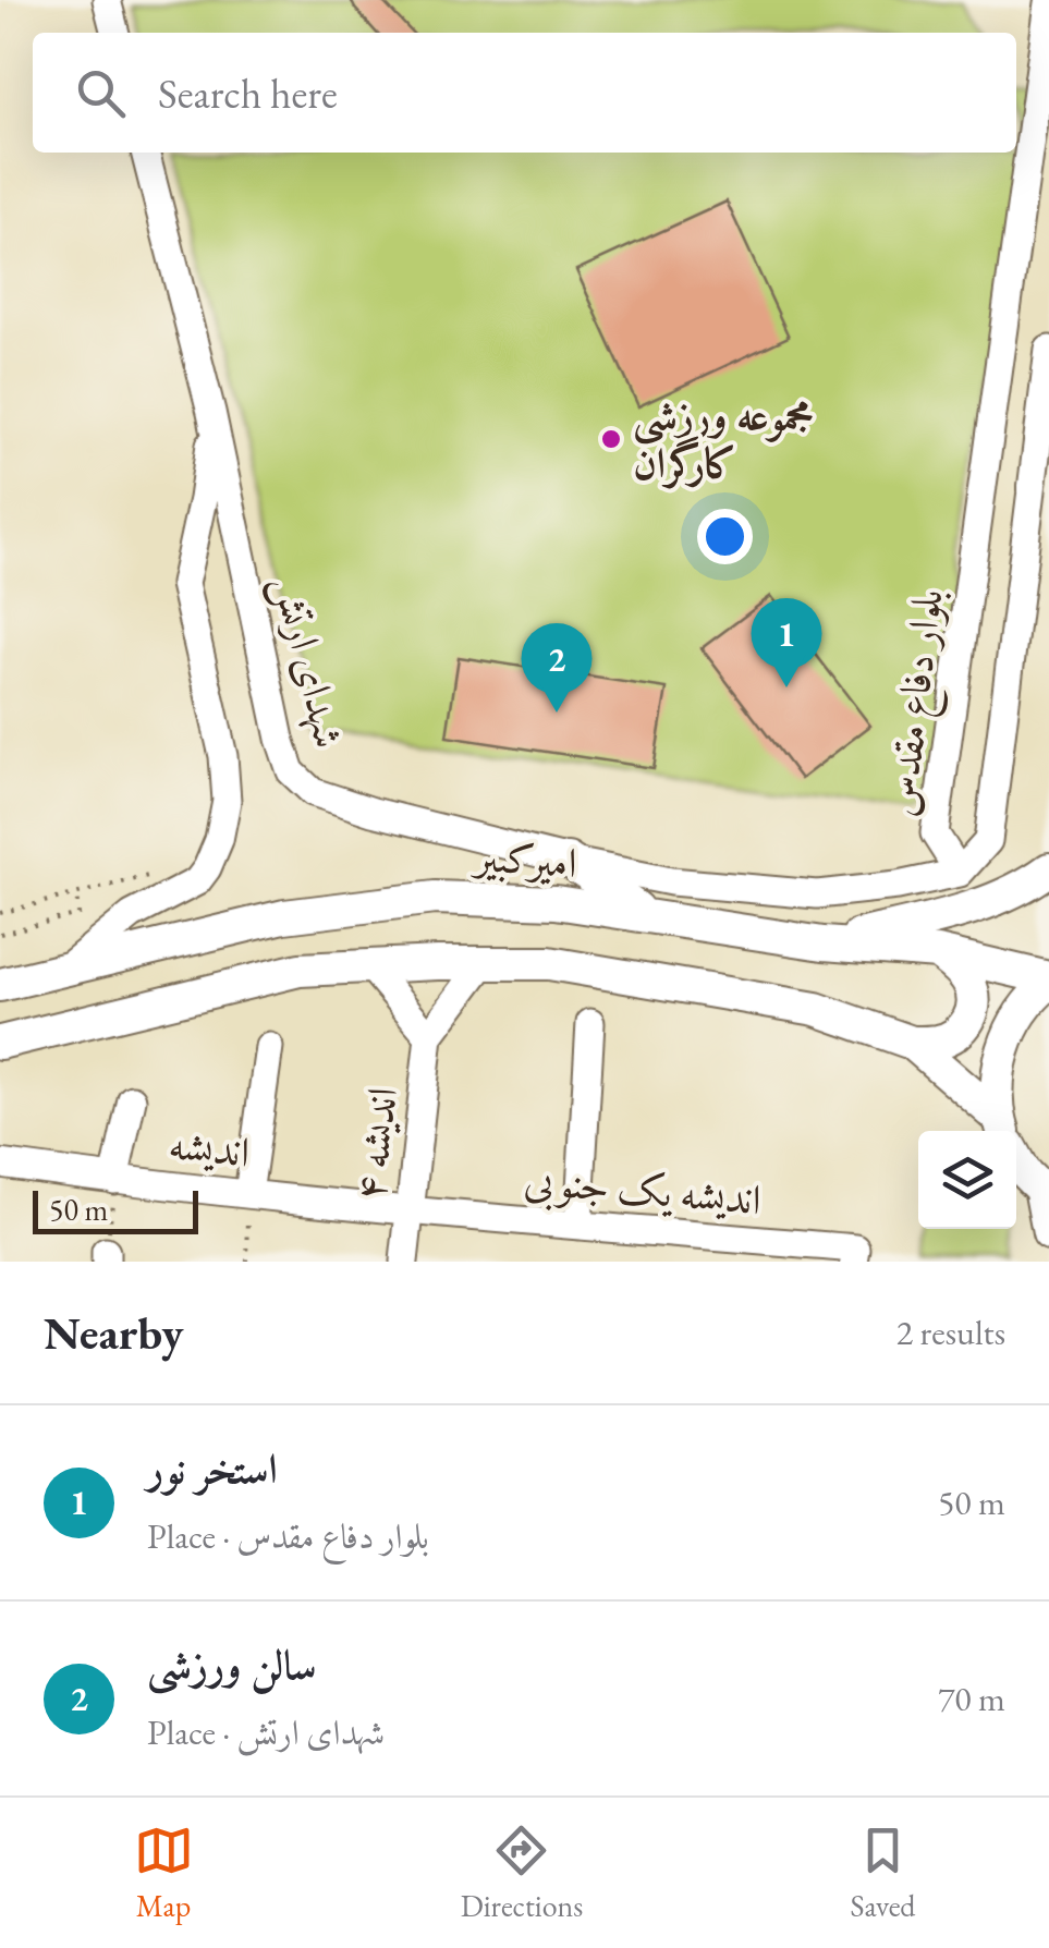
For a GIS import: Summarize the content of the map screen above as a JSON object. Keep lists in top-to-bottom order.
{
  "streets": {
    "main road": ["امیرکبیر"],
    "street": [
      "شهدای ارتش",
      "بلوار دفاع مقدس",
      "اندیشه ۴",
      "اندیشه",
      "اندیشه یک جنوبی"
    ]
  },
  "crossings": [
    ["شهدای ارتش", "بلوار دفاع مقدس"],
    ["شهدای ارتش", "امیرکبیر"],
    ["اندیشه ۴", "اندیشه"],
    ["اندیشه ۴", "اندیشه یک جنوبی"],
    ["اندیشه", "اندیشه یک جنوبی"]
  ],
  "places": ["مجموعه ورزشی کارگران"],
  "scale_bar": "50 m",
  "page": {
    "search": "Search here",
    "pins": ["1", "2"],
    "scale": "50 m",
    "heading": ["Nearby", "2 results"],
    "list": [
      {
        "mark": "1",
        "name": "استخر نور",
        "note": "Place · بلوار دفاع مقدس",
        "value": "50 m"
      },
      {
        "mark": "2",
        "name": "سالن ورزشی",
        "note": "Place · شهدای ارتش",
        "value": "70 m"
      }
    ],
    "nav": ["Map", "Directions", "Saved"]
  }
}
